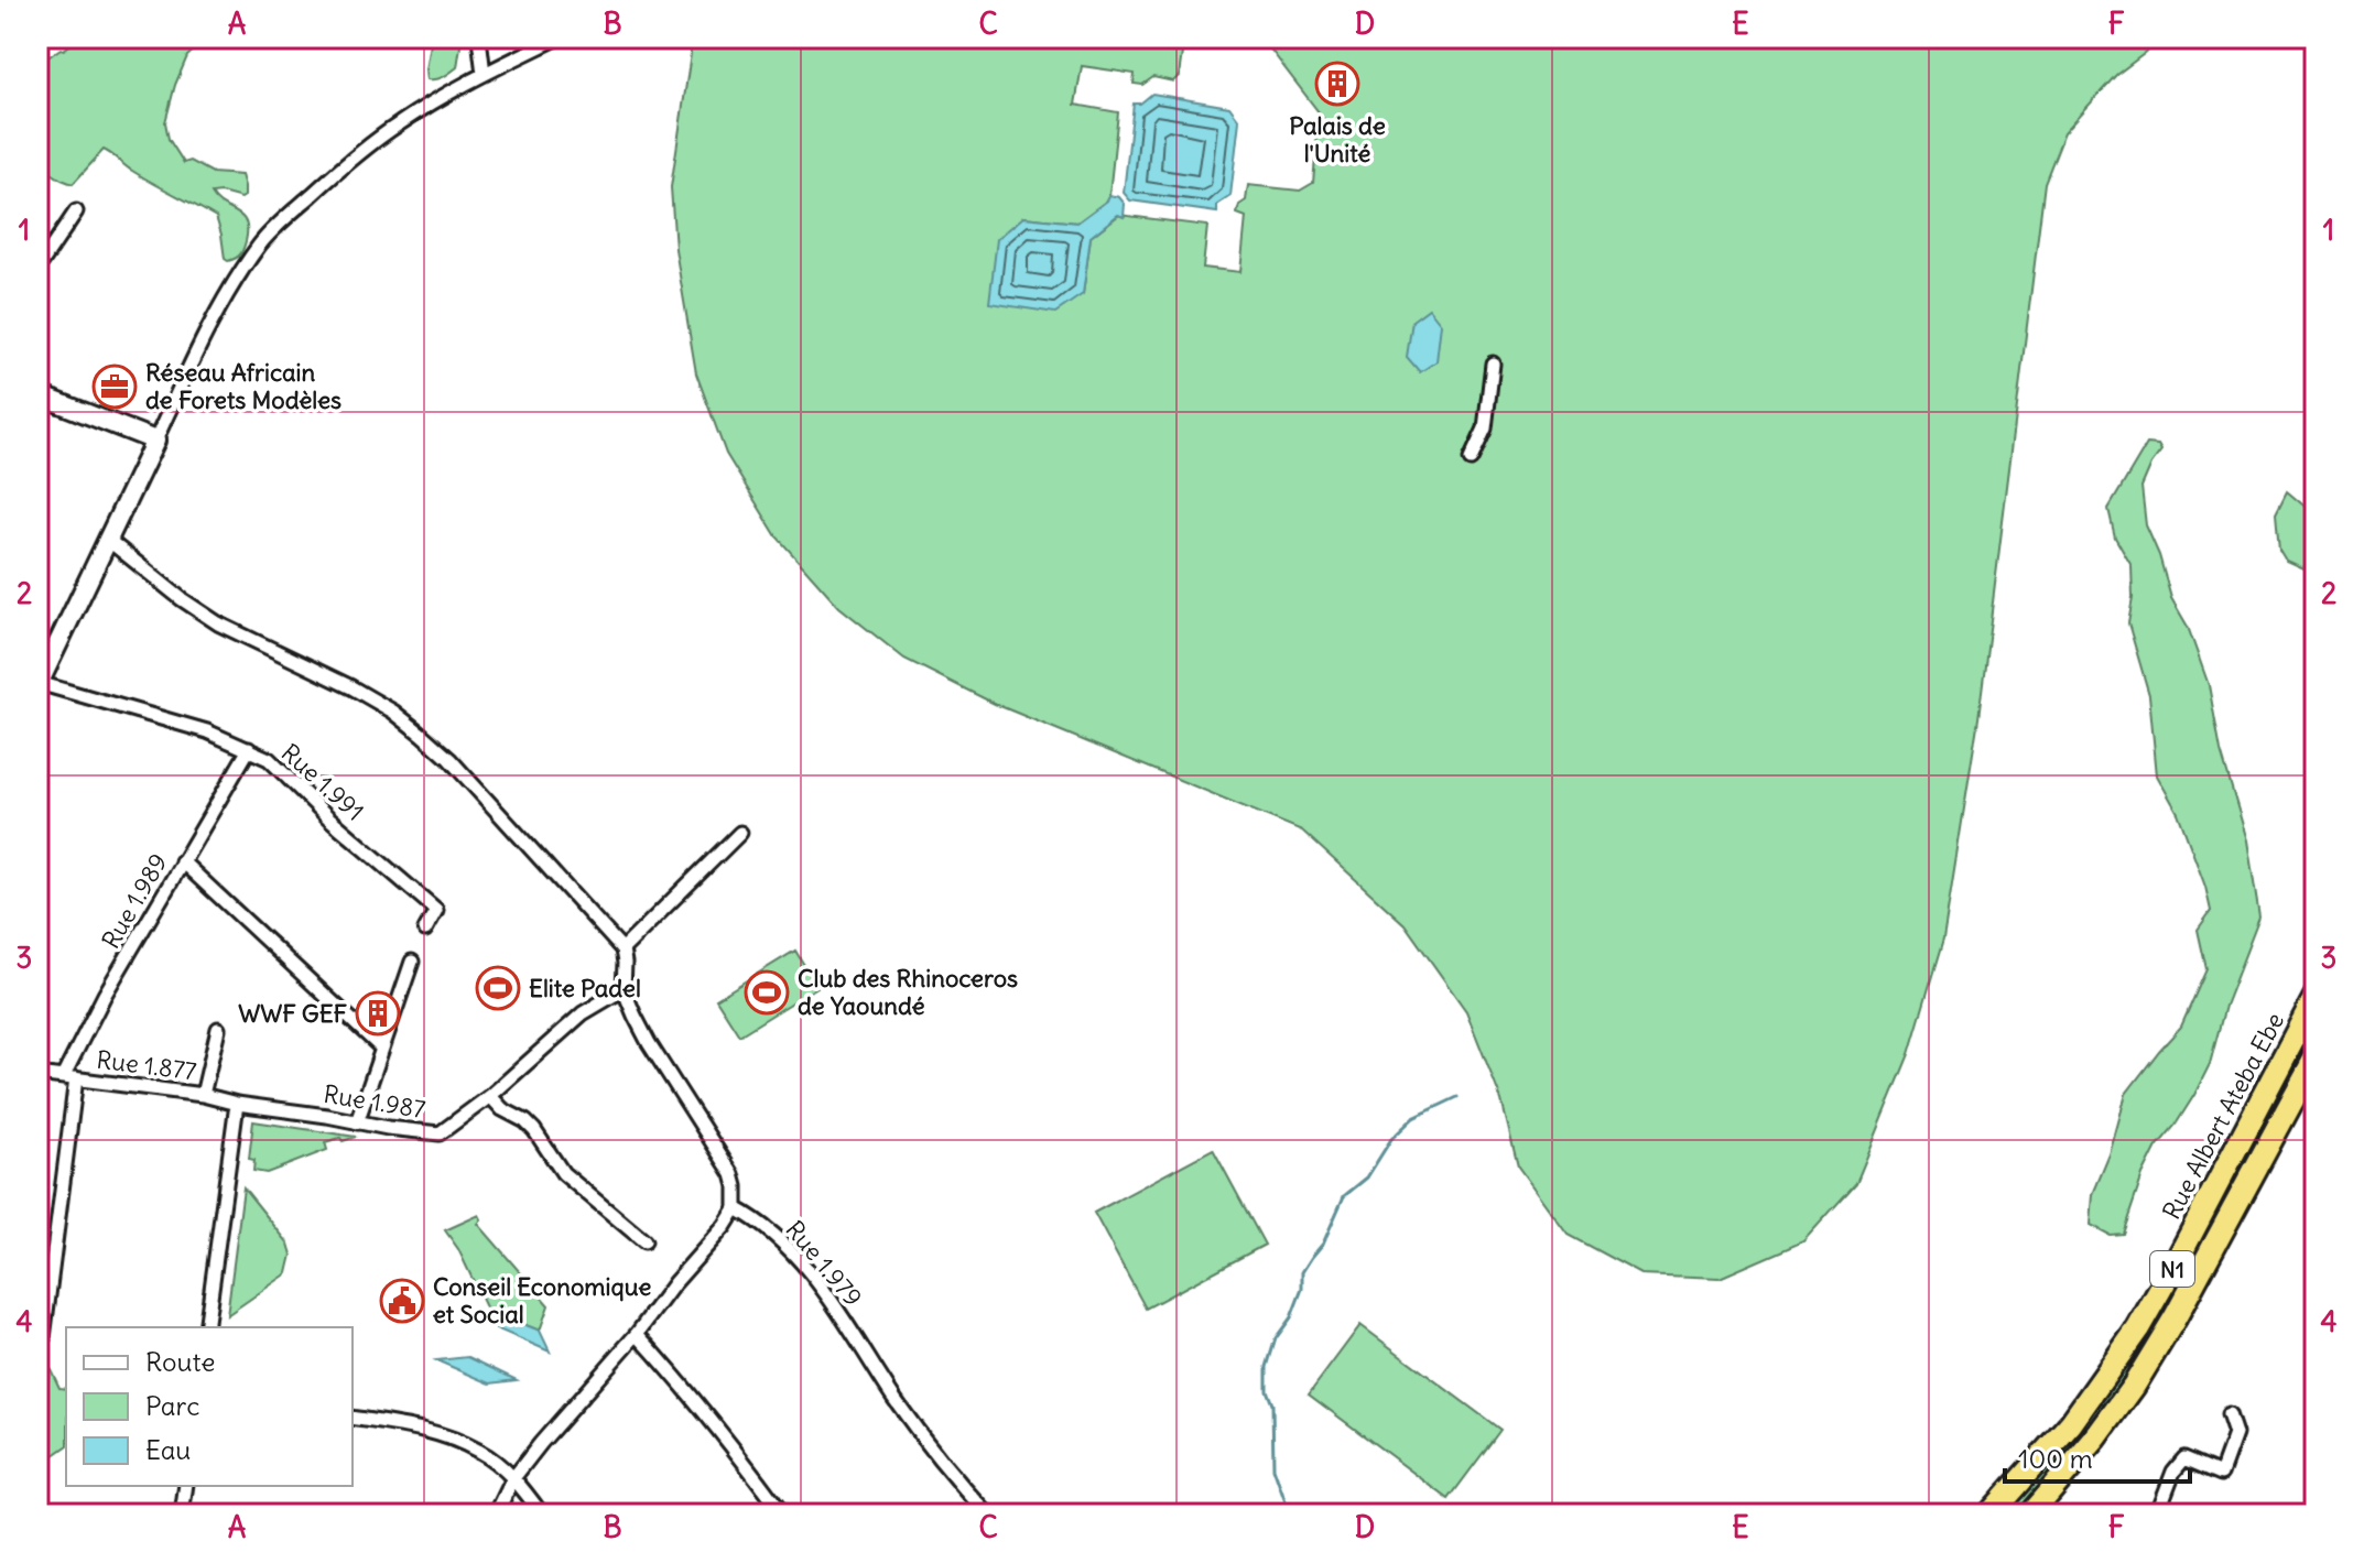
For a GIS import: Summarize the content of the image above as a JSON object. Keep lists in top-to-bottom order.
{
  "streets": {
    "highway": ["Rue Albert Ateba Ebe", "N1"],
    "street": [
      "Rue 1.991",
      "Rue 1.989",
      "Rue 1.877",
      "Rue 1.987",
      "Rue 1.979"
    ]
  },
  "crossings": [
    ["Rue 1.991", "Rue 1.989"],
    ["Rue 1.989", "Rue 1.877"],
    ["Rue 1.877", "Rue 1.987"]
  ],
  "places": {
    "building": ["Palais de l'Unité", "WWF GEF"],
    "office": ["Réseau Africain de Forets Modèles"],
    "sports": ["Elite Padel", "Club des Rhinoceros de Yaoundé"],
    "public building": ["Conseil Economique et Social"]
  },
  "legend": ["Route", "Parc", "Eau"],
  "scale_bar": "100 m",
  "grid": {
    "columns": [
      "A",
      "B",
      "C",
      "D",
      "E",
      "F"
    ],
    "rows": [
      "1",
      "2",
      "3",
      "4"
    ]
  }
}
